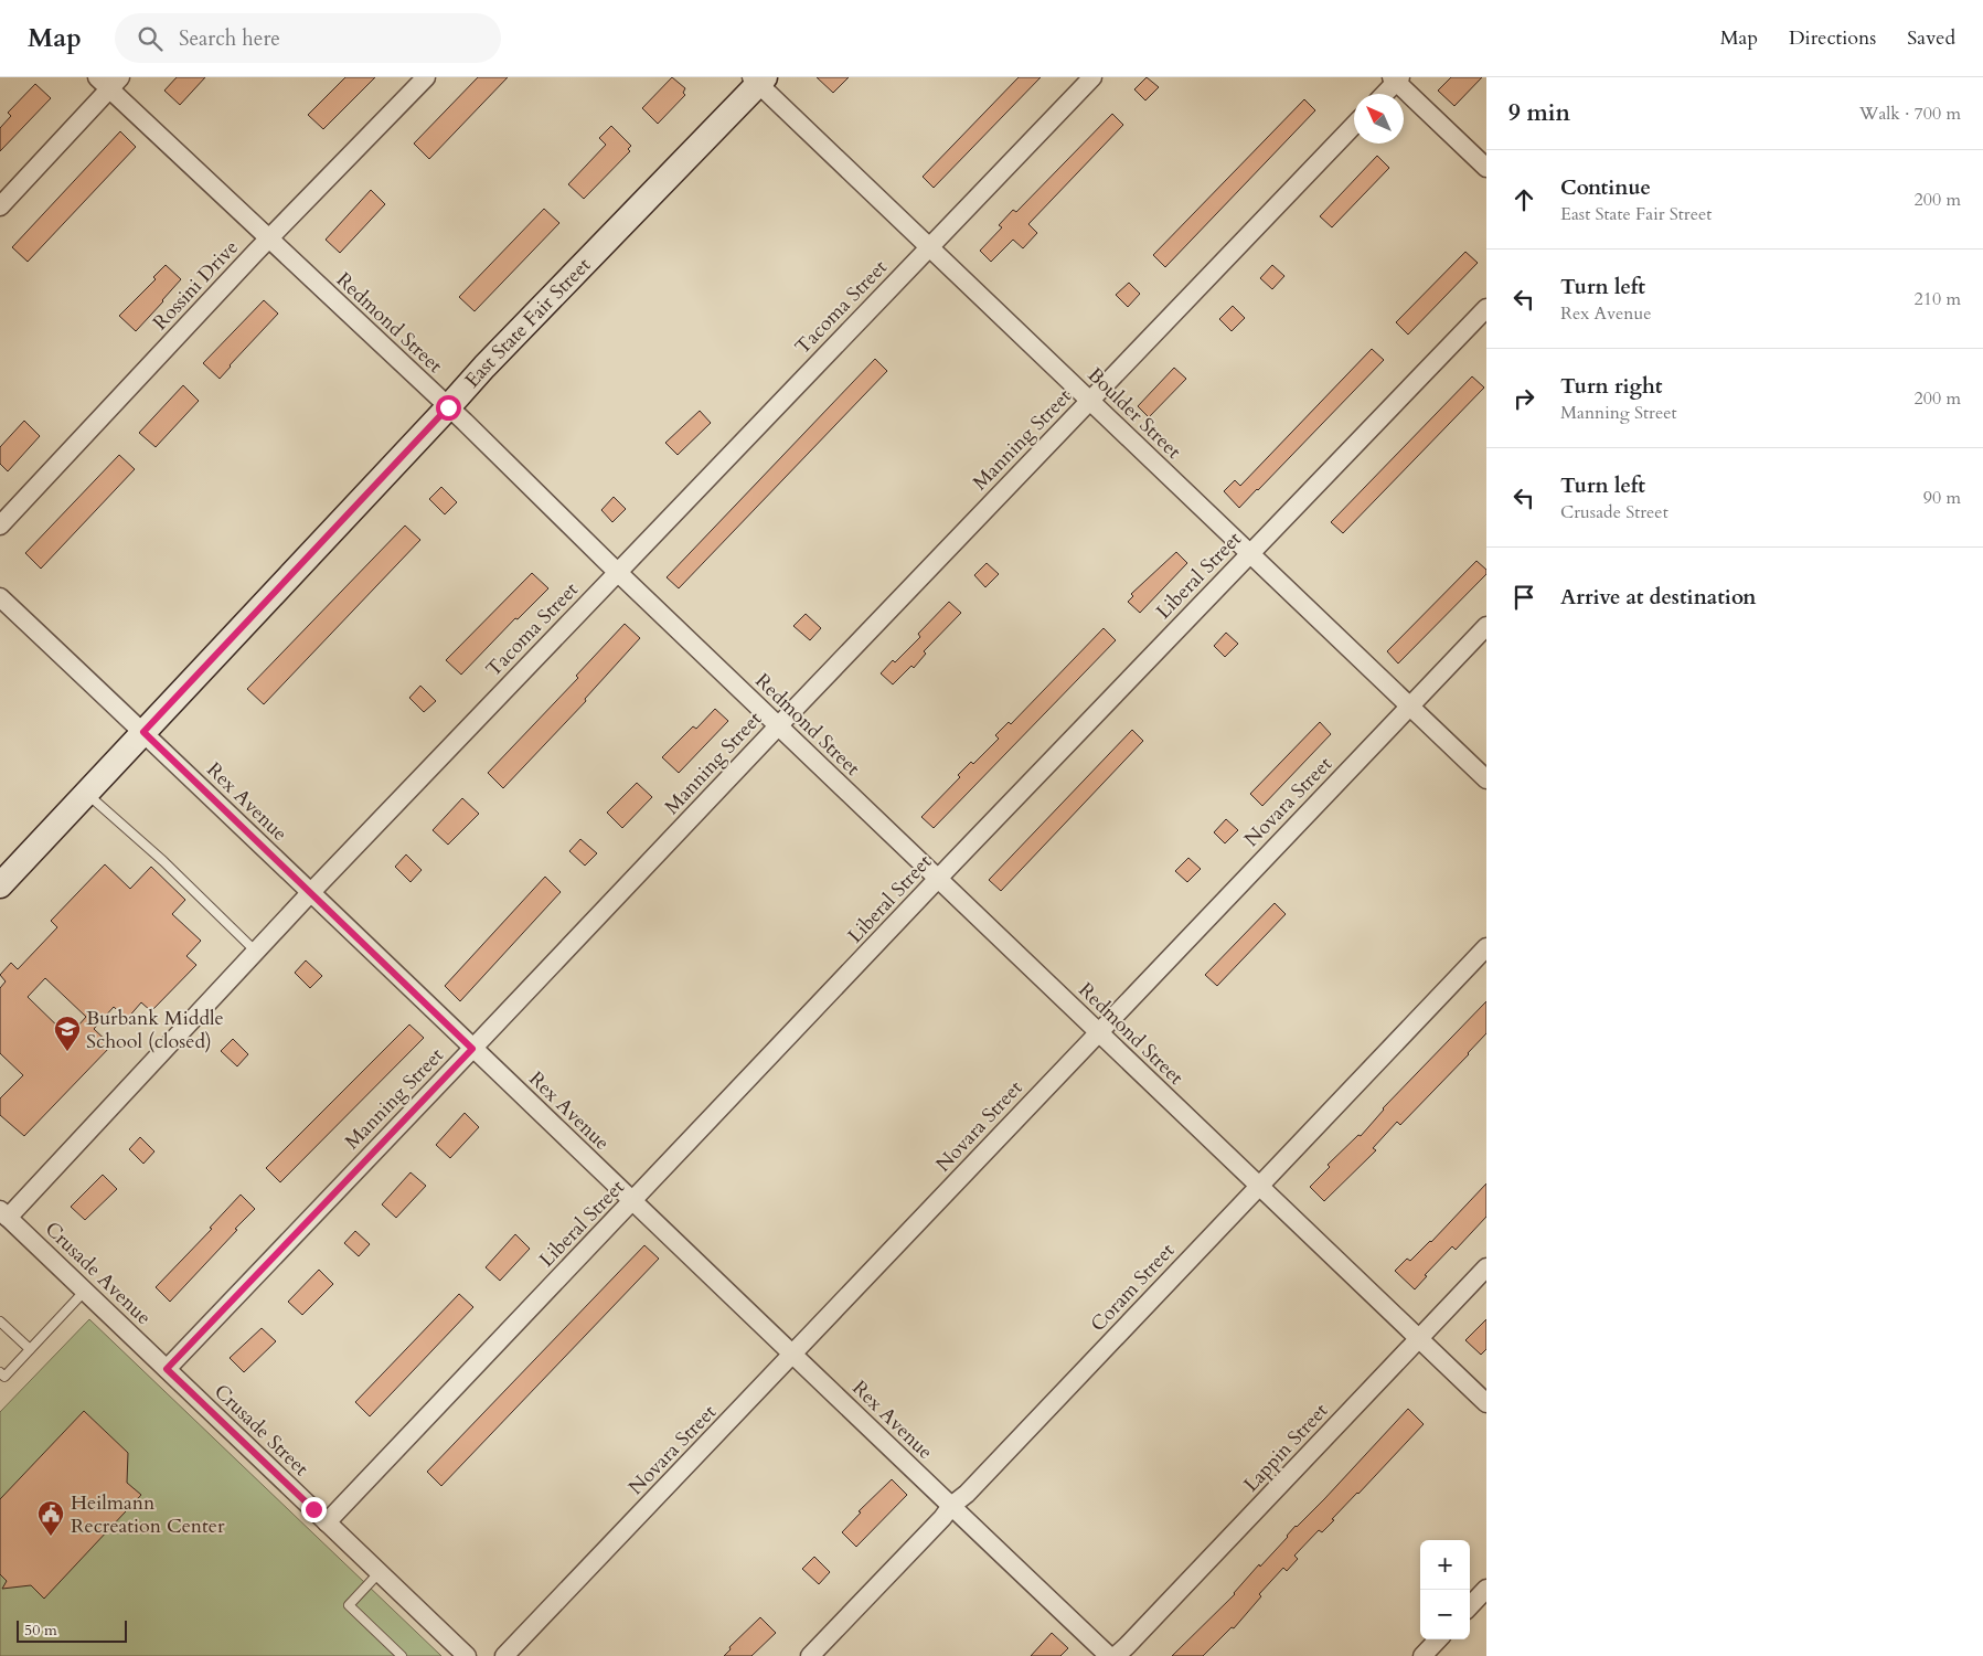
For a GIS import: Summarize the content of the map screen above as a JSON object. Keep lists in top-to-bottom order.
{
  "streets": {
    "street": [
      "Rossini Drive",
      "Tacoma Street",
      "Redmond Street",
      "East State Fair Street",
      "Boulder Street",
      "Manning Street",
      "Liberal Street",
      "Rex Avenue",
      "Novara Street",
      "Crusade Avenue",
      "Coram Street",
      "Crusade Street",
      "Lappin Street"
    ]
  },
  "crossings": [
    ["Rossini Drive", "Redmond Street"],
    ["Tacoma Street", "Redmond Street"],
    ["Tacoma Street", "Boulder Street"],
    ["Tacoma Street", "Rex Avenue"],
    ["Tacoma Street", "Crusade Avenue"],
    ["Redmond Street", "East State Fair Street"],
    ["Redmond Street", "Manning Street"],
    ["Redmond Street", "Liberal Street"],
    ["Redmond Street", "Novara Street"],
    ["Redmond Street", "Coram Street"],
    ["Redmond Street", "Lappin Street"],
    ["East State Fair Street", "Boulder Street"],
    ["East State Fair Street", "Rex Avenue"],
    ["Boulder Street", "Manning Street"],
    ["Boulder Street", "Liberal Street"],
    ["Boulder Street", "Novara Street"],
    ["Manning Street", "Rex Avenue"],
    ["Manning Street", "Crusade Avenue"],
    ["Manning Street", "Crusade Street"],
    ["Liberal Street", "Rex Avenue"],
    ["Liberal Street", "Crusade Street"],
    ["Rex Avenue", "Novara Street"],
    ["Rex Avenue", "Coram Street"],
    ["Crusade Avenue", "Crusade Street"]
  ],
  "places": {
    "school or university": ["Burbank Middle School (closed)"],
    "public building": ["Heilmann Recreation Center"]
  },
  "scale_bar": "50 m",
  "north": "top left",
  "page": {
    "header": "Map",
    "search": "Search here",
    "nav": ["Map", "Directions", "Saved"],
    "heading": ["9 min", "Walk · 700 m"],
    "list": [
      ["Continue", "East State Fair Street", "200 m"],
      ["Turn left", "Rex Avenue", "210 m"],
      ["Turn right", "Manning Street", "200 m"],
      ["Turn left", "Crusade Street", "90 m"],
      "Arrive at destination"
    ],
    "map_buttons": ["+", "−"],
    "scale": "50 m"
  }
}
